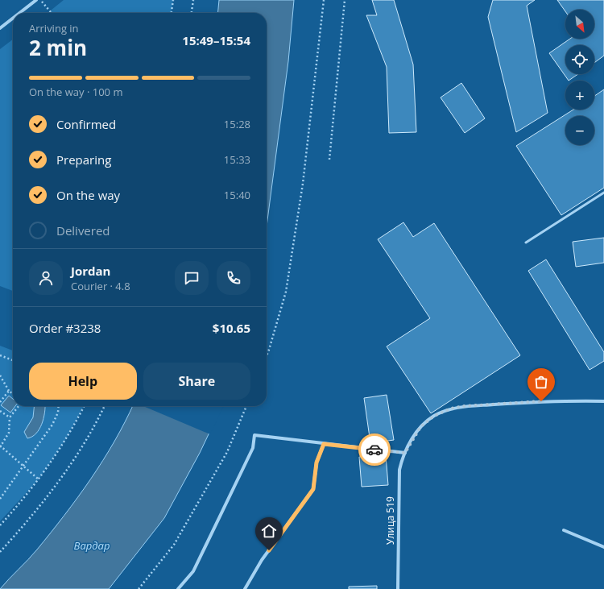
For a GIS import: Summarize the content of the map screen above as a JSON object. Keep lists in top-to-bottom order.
{
  "streets": {
    "street": ["Улица 519"]
  },
  "water": ["Вардар"],
  "north": "bottom right",
  "page": {
    "map_buttons": ["+", "−"],
    "heading": ["2 min", "Arriving in", "15:49–15:54"],
    "panel": [
      "Jordan",
      "Courier · 4.8",
      "Order #3238",
      "$10.65"
    ],
    "bar": "On the way · 100 m",
    "list": [
      ["Confirmed", "15:28"],
      ["Preparing", "15:33"],
      ["On the way", "15:40"],
      "Delivered"
    ],
    "buttons": ["Help", "Share"]
  }
}
